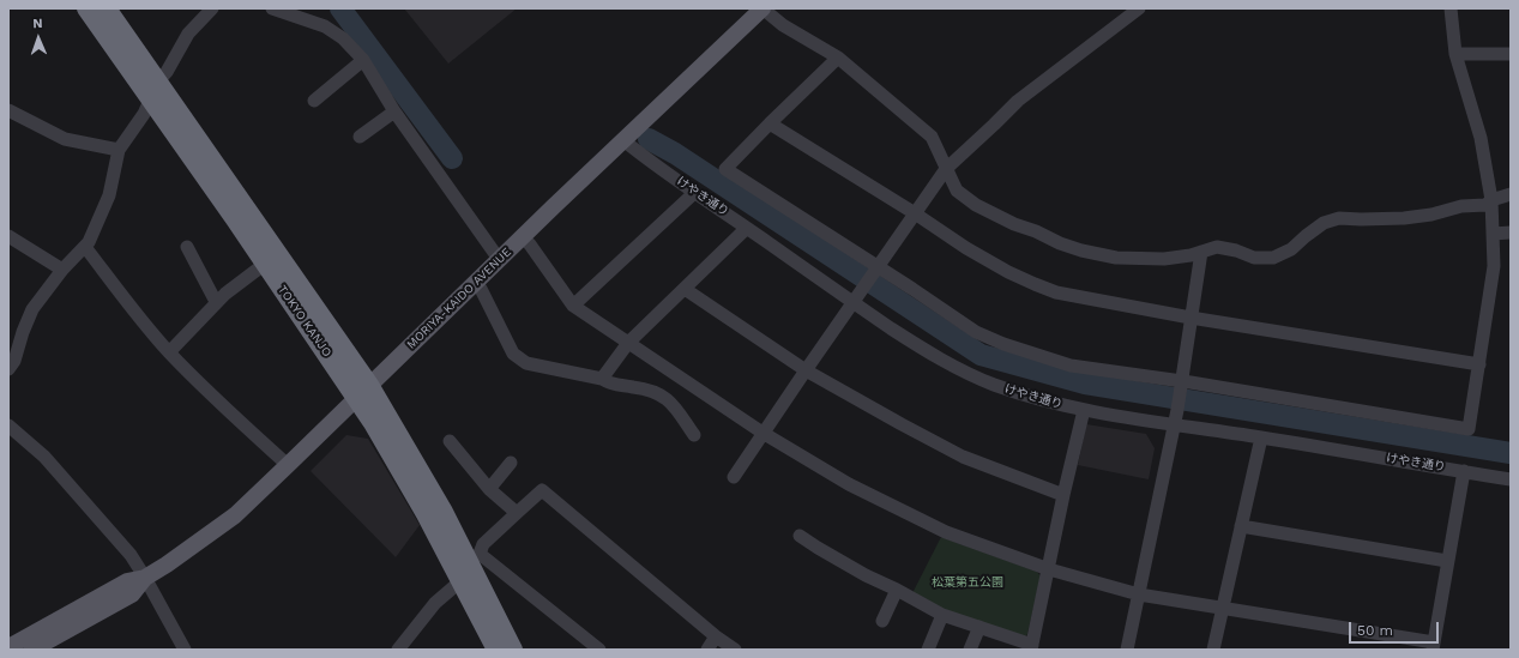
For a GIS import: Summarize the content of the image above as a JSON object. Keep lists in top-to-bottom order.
{
  "streets": {
    "highway": ["TOKYO KANJO"],
    "main road": ["MORIYA-KAIDO AVENUE"],
    "street": ["けやき通り"]
  },
  "crossings": [
    ["けやき通り", "MORIYA-KAIDO AVENUE"],
    ["MORIYA-KAIDO AVENUE", "TOKYO KANJO"]
  ],
  "parks": ["松葉第五公園"],
  "scale_bar": "50 m",
  "north": "top"
}
